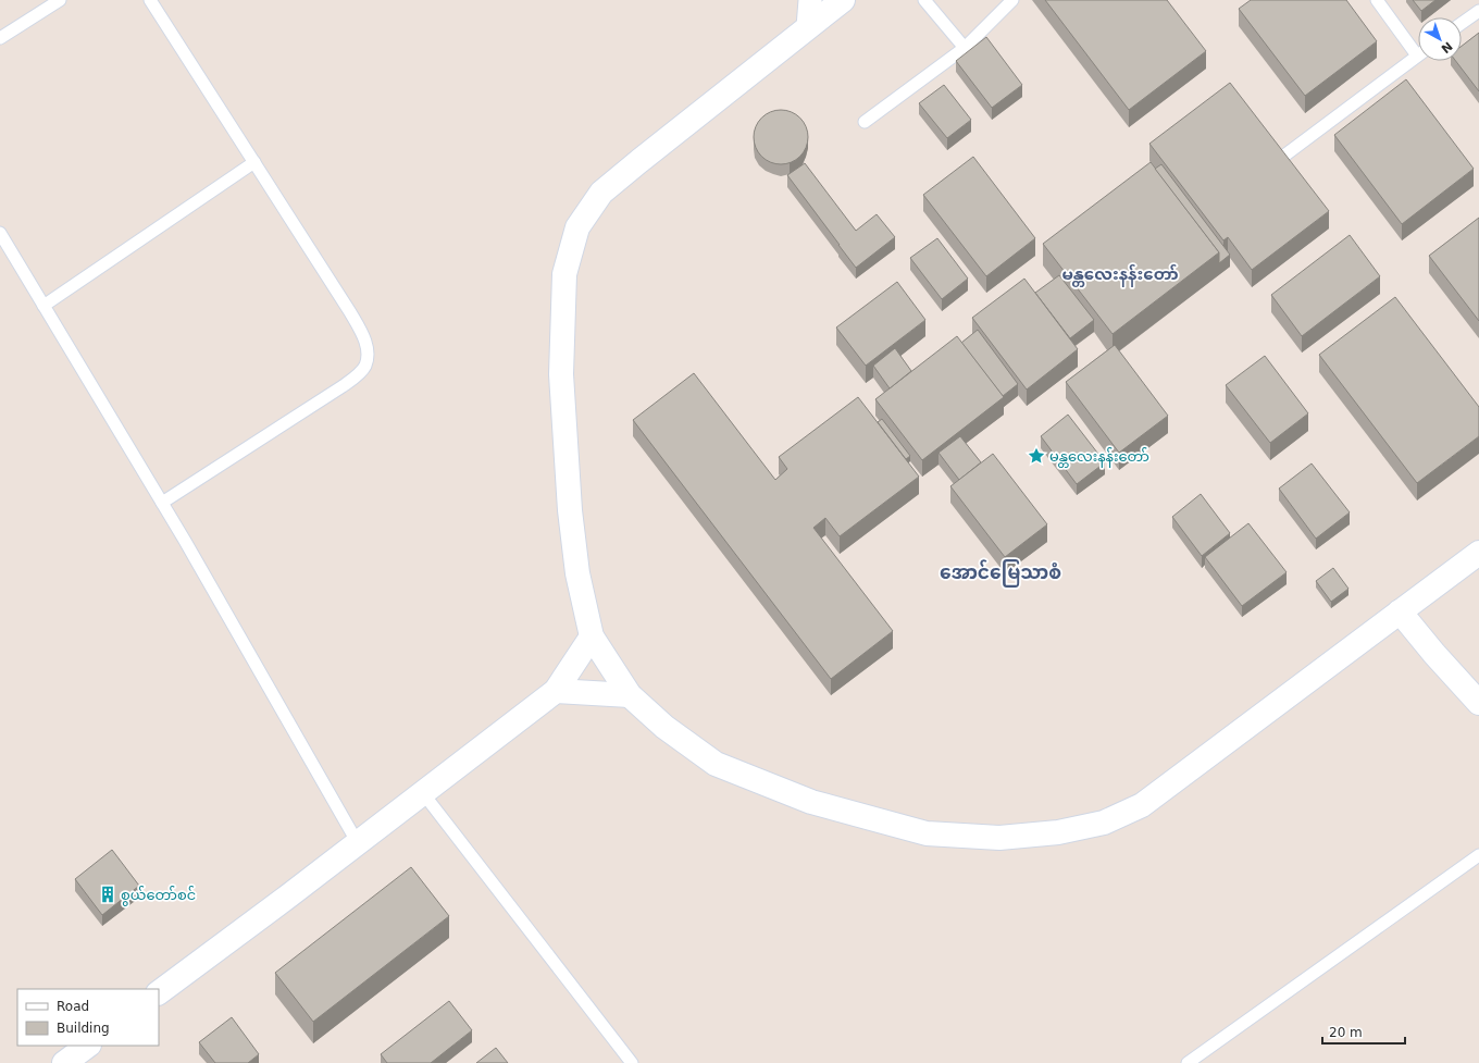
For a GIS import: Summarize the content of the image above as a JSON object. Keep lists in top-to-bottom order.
{
  "districts": ["မန္တလေးနန်းတော်", "အောင်မြေသာစံ"],
  "places": {
    "place": ["မန္တလေးနန်းတော်"],
    "building": ["စွယ်တော်စင်"]
  },
  "legend": ["Road", "Building"],
  "scale_bar": "20 m",
  "north": "bottom right"
}
